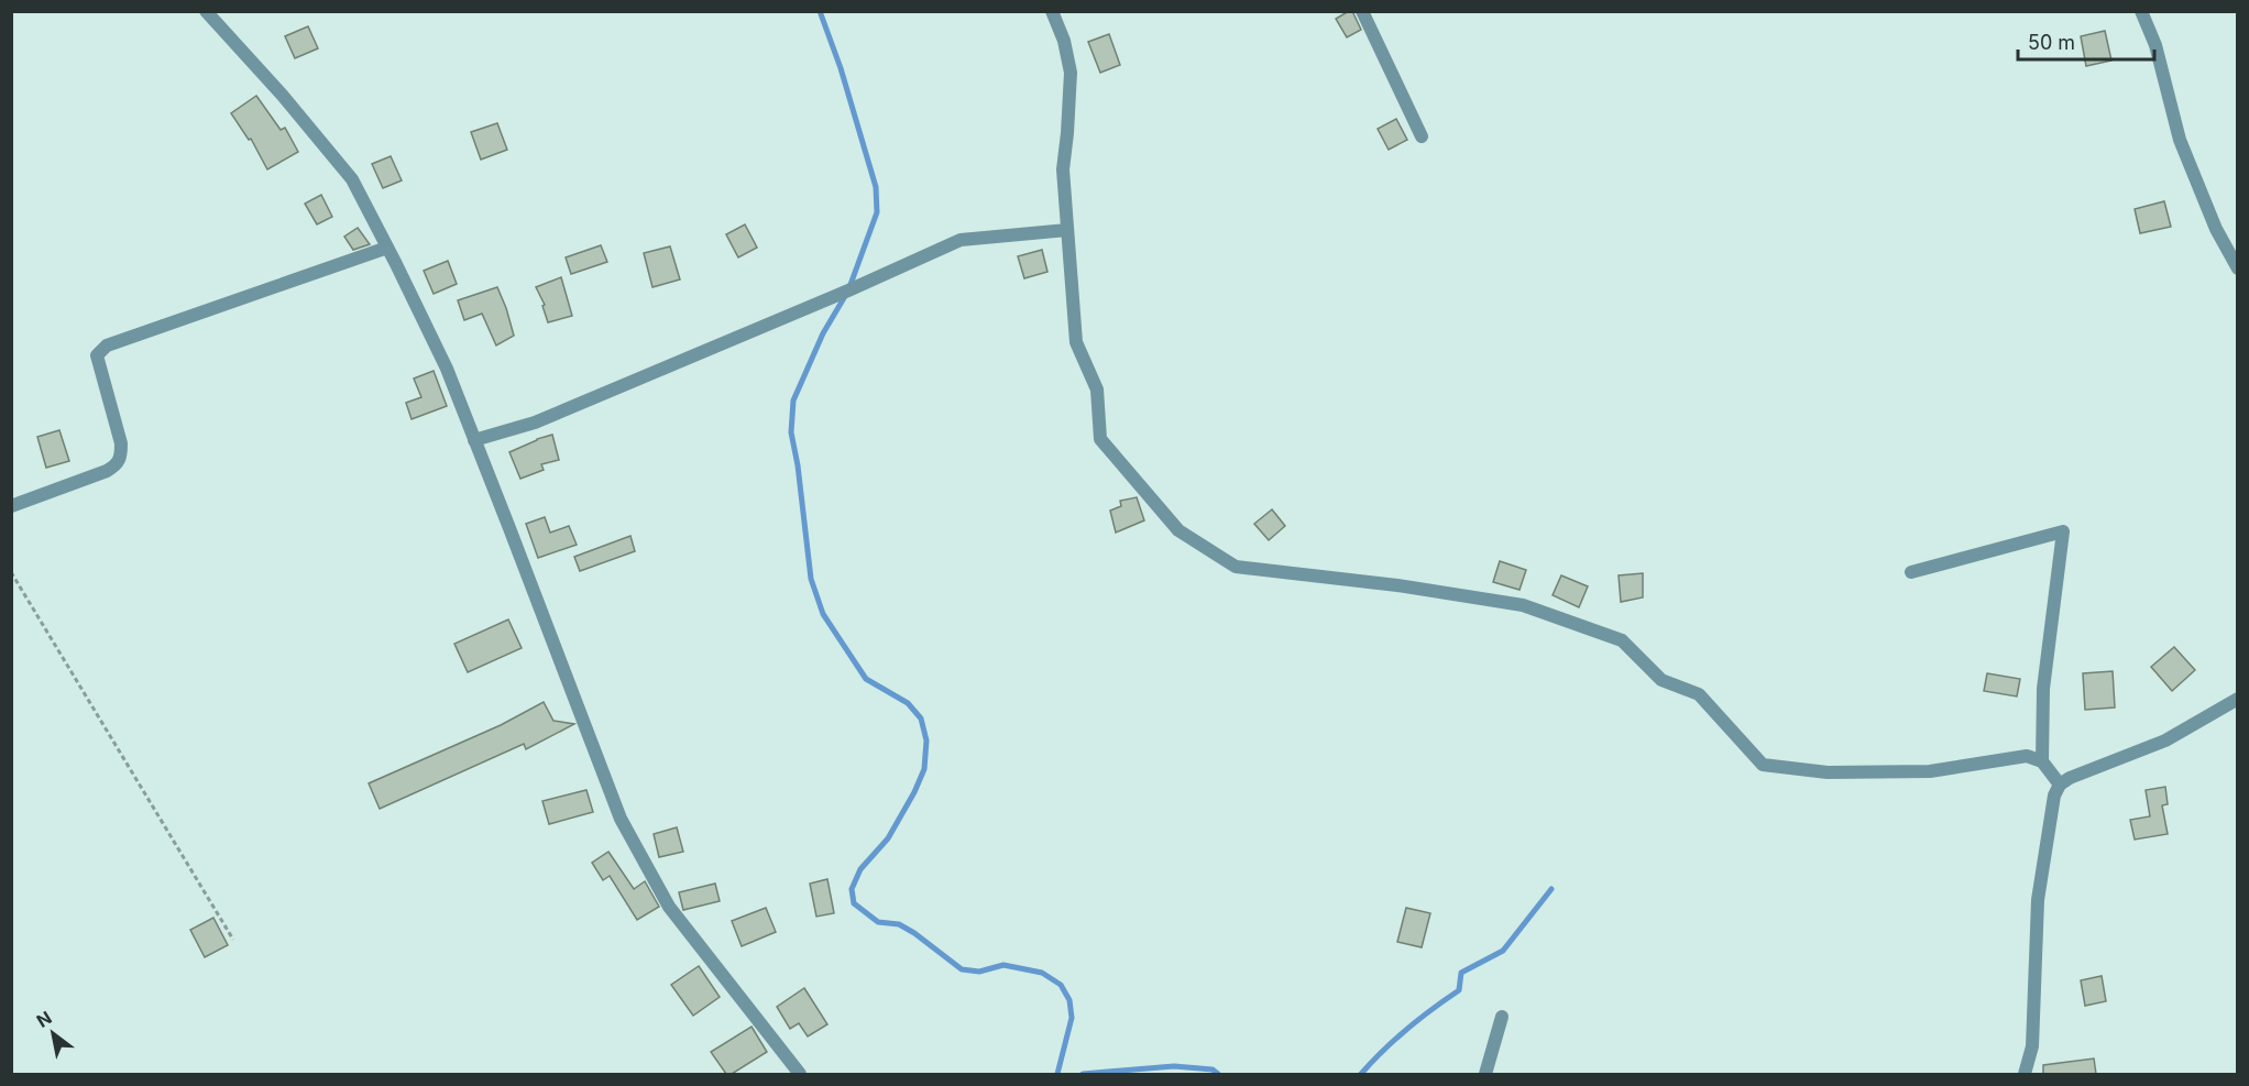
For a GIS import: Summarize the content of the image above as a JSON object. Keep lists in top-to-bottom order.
{
  "scale_bar": "50 m",
  "north": "top left"
}
